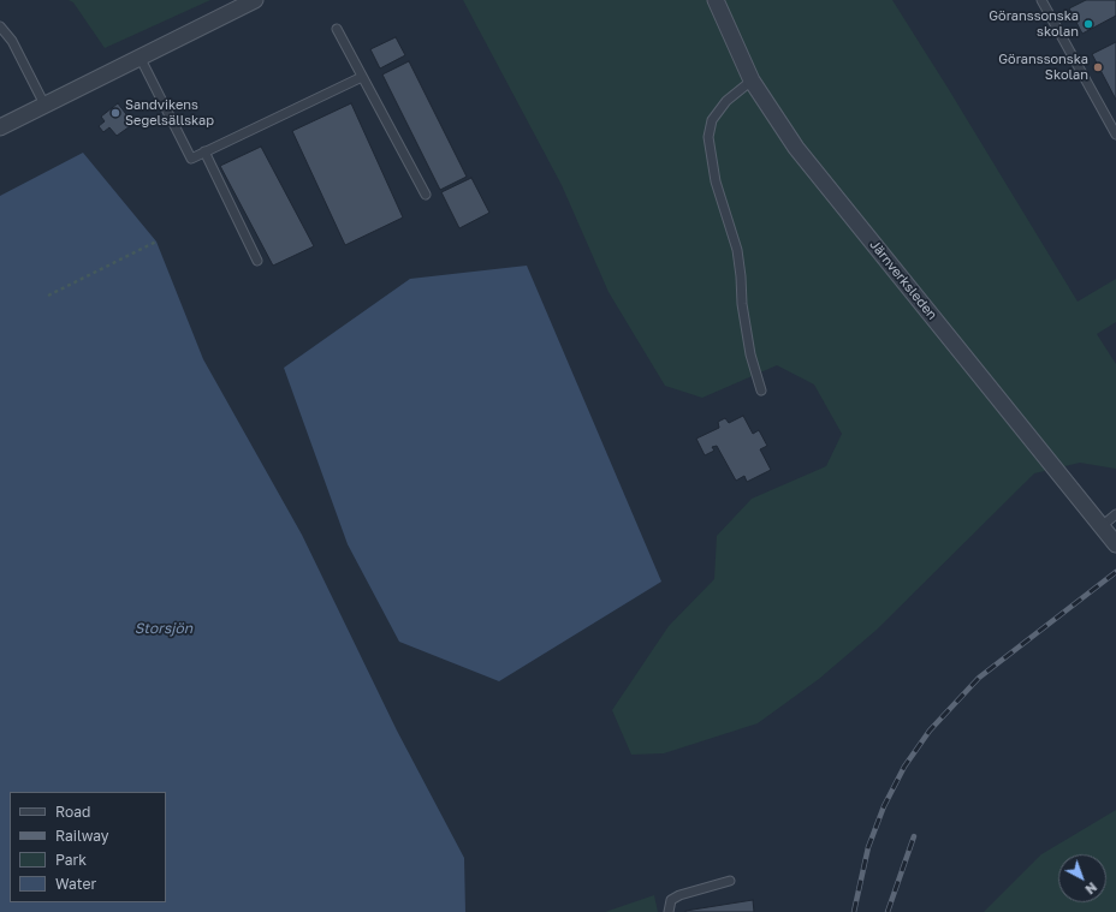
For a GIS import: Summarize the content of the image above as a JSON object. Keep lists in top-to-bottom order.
{
  "streets": {
    "street": ["Järnverksleden"]
  },
  "water": ["Storsjön"],
  "places": ["Göranssonska skolan", "Göranssonska Skolan", "Sandvikens Segelsällskap"],
  "legend": [
    "Road",
    "Railway",
    "Park",
    "Water"
  ],
  "north": "bottom right"
}
